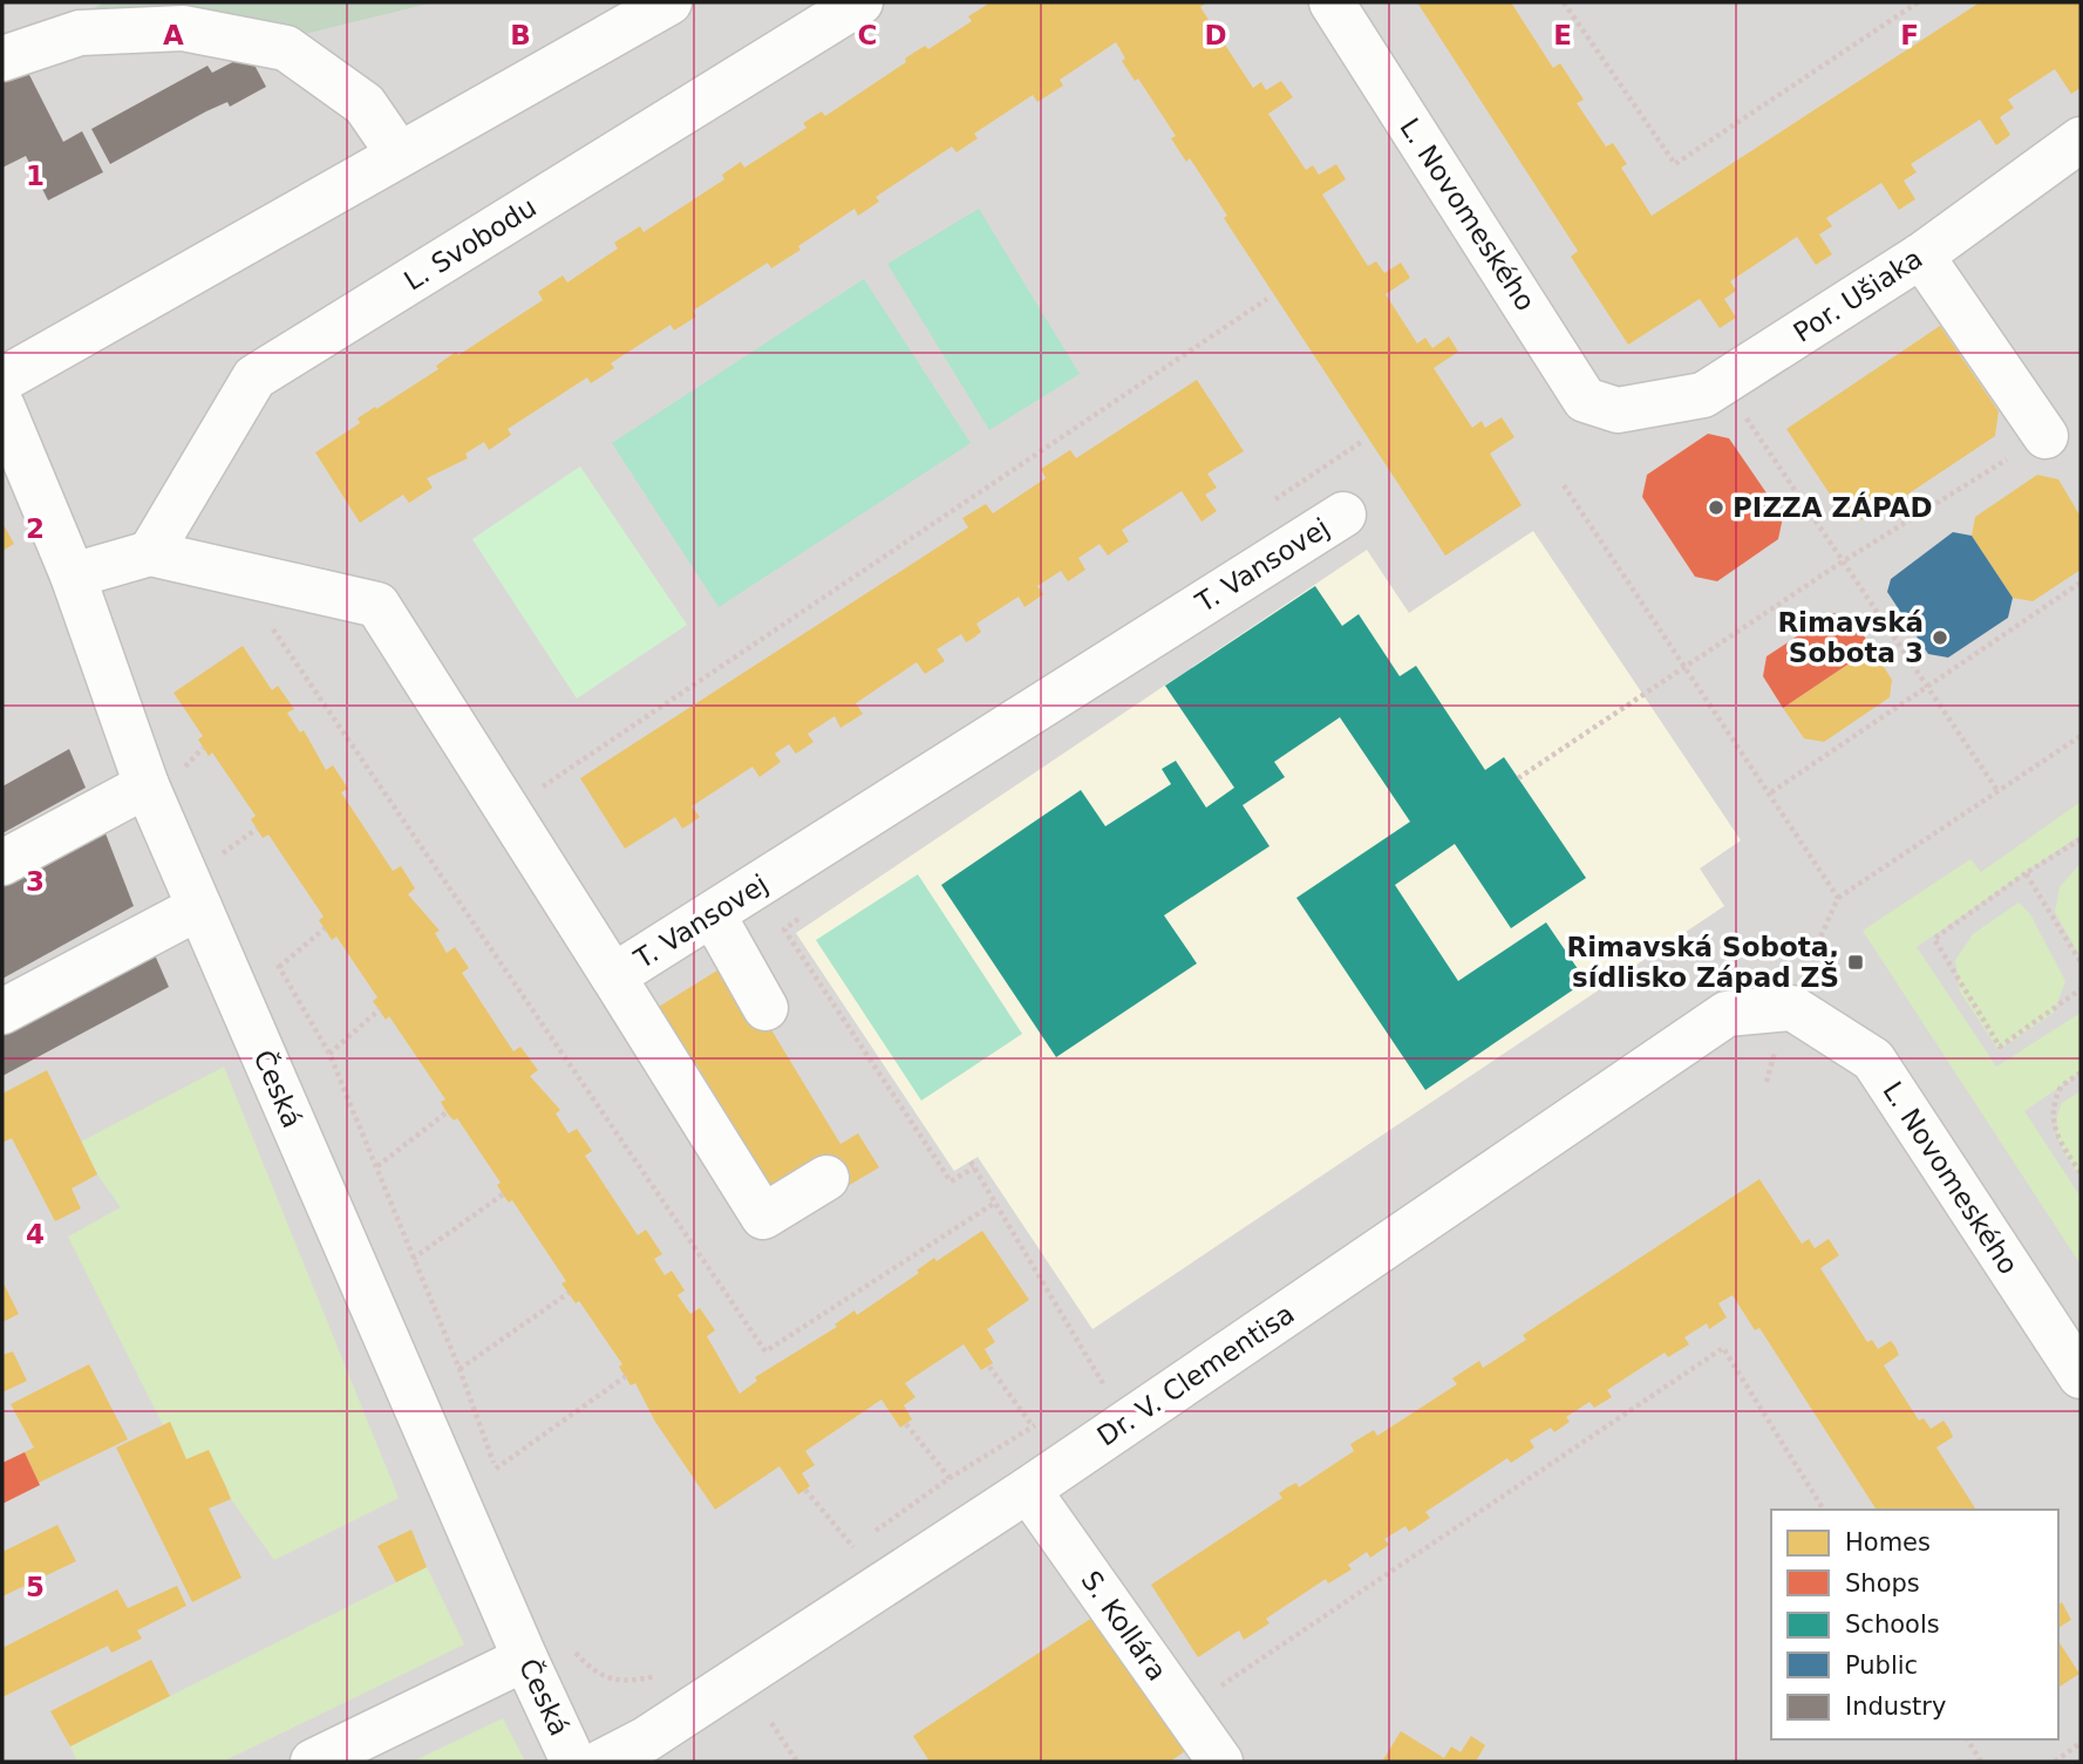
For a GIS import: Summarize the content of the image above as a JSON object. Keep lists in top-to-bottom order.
{
  "streets": {
    "street": [
      "L. Novomeského",
      "L. Svobodu",
      "Por. Ušiaka",
      "T. Vansovej",
      "Česká",
      "Dr. V. Clementisa",
      "S. Kollára"
    ]
  },
  "crossings": [
    ["L. Novomeského", "Por. Ušiaka"],
    ["L. Novomeského", "Dr. V. Clementisa"],
    ["L. Svobodu", "T. Vansovej"],
    ["T. Vansovej", "Česká"],
    ["Dr. V. Clementisa", "S. Kollára"]
  ],
  "places": {
    "other": ["PIZZA ZÁPAD", "Rimavská Sobota 3"],
    "transit": ["Rimavská Sobota, sídlisko Západ ZŠ"]
  },
  "legend": [
    "Homes",
    "Shops",
    "Schools",
    "Public",
    "Industry"
  ],
  "grid": {
    "columns": [
      "A",
      "B",
      "C",
      "D",
      "E",
      "F"
    ],
    "rows": [
      "1",
      "2",
      "3",
      "4",
      "5"
    ]
  }
}
